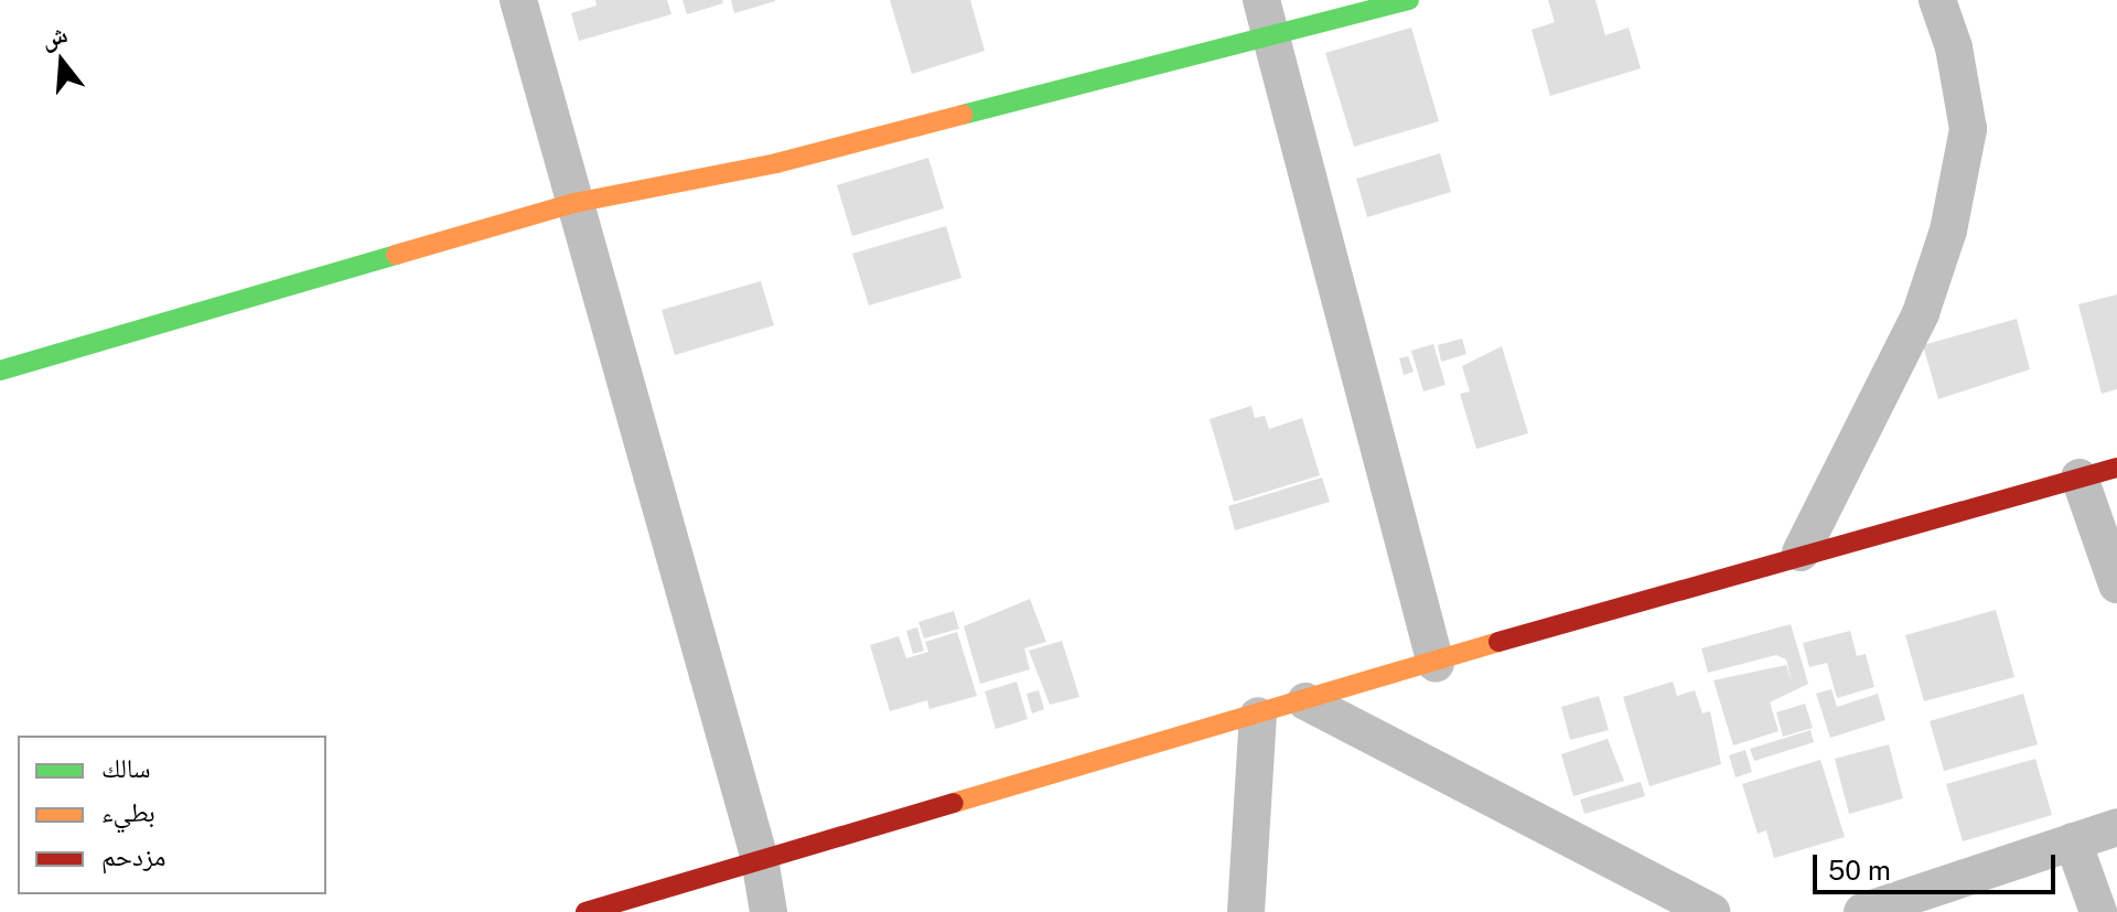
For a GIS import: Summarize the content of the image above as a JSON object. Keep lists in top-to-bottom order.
{
  "legend": ["سالك", "بطيء", "مزدحم"],
  "scale_bar": "50 m",
  "north": "top"
}
